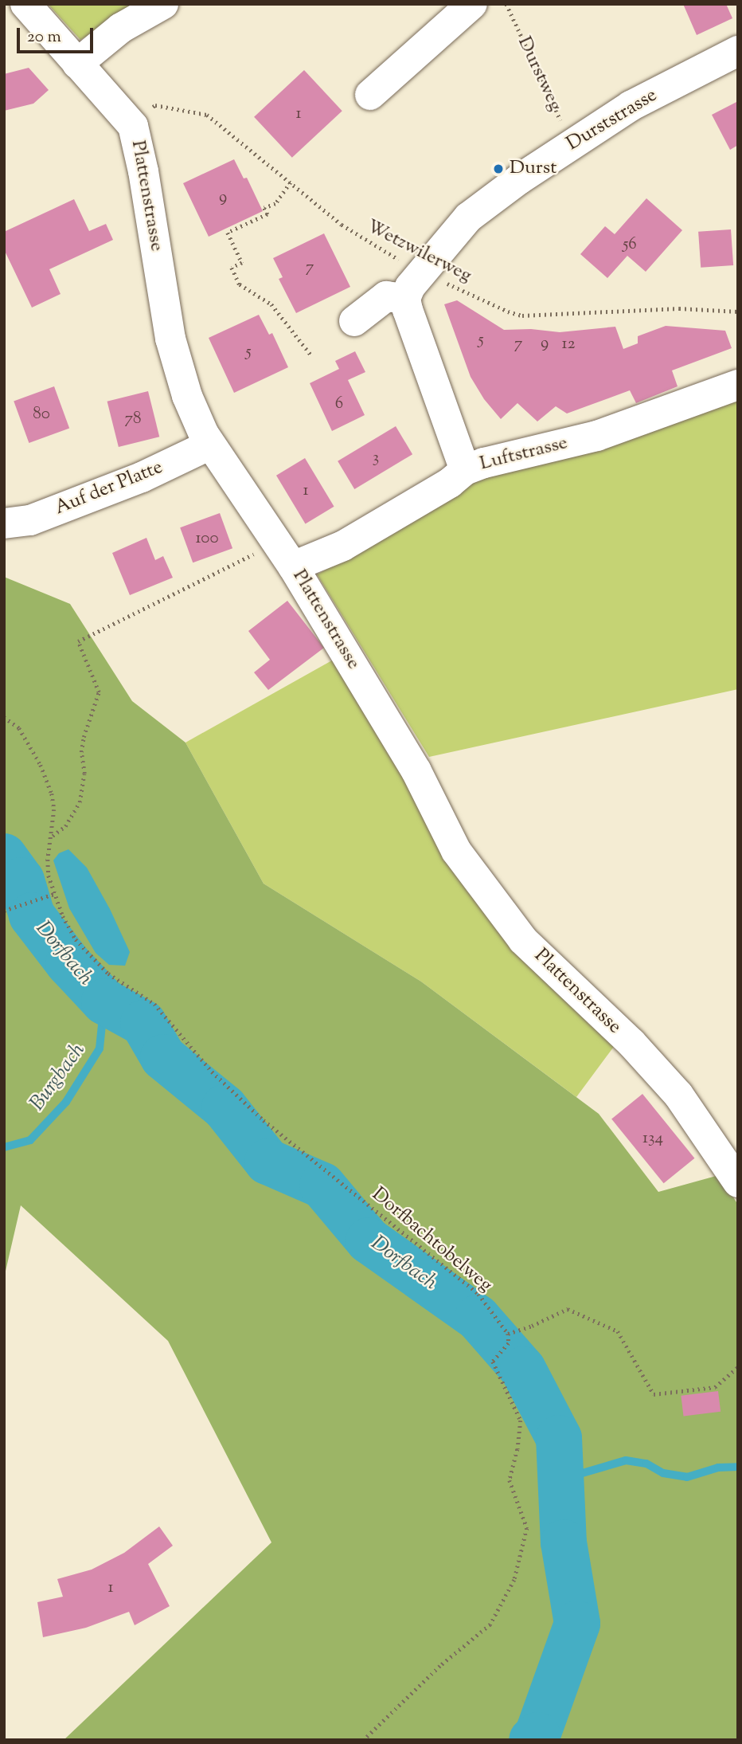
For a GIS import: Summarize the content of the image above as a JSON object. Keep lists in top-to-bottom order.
{
  "streets": {
    "street": [
      "Durststrasse",
      "Plattenstrasse",
      "Luftstrasse",
      "Auf der Platte"
    ],
    "path": ["Durstweg", "Wetzwilerweg", "Dorfbachtobelweg"]
  },
  "crossings": [
    ["Durstweg", "Durststrasse"],
    ["Durststrasse", "Wetzwilerweg"],
    ["Plattenstrasse", "Wetzwilerweg"],
    ["Plattenstrasse", "Luftstrasse"],
    ["Plattenstrasse", "Auf der Platte"]
  ],
  "water": ["Dorfbach", "Burgbach"],
  "places": ["Durst"],
  "house_numbers": [
    "1",
    "9",
    "56",
    "7",
    "5",
    "9",
    "7",
    "12",
    "5",
    "6",
    "80",
    "78",
    "3",
    "1",
    "100",
    "134",
    "1"
  ],
  "scale_bar": "20 m"
}
